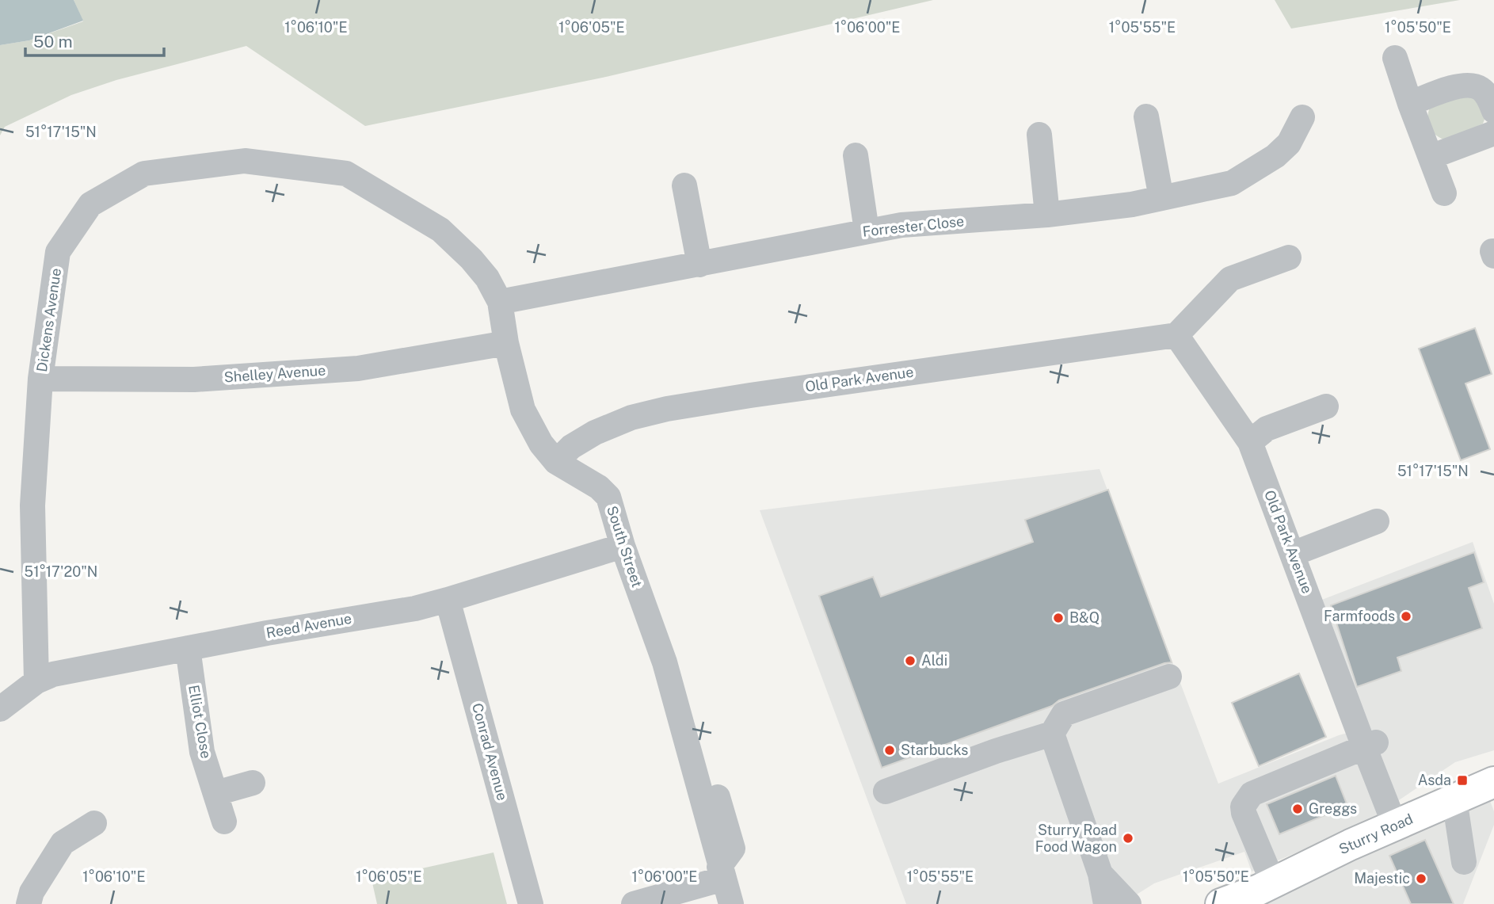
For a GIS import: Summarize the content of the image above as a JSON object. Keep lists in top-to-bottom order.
{
  "streets": {
    "highway": ["Sturry Road"],
    "street": [
      "Forrester Close",
      "Dickens Avenue",
      "Shelley Avenue",
      "Old Park Avenue",
      "South Street",
      "Reed Avenue",
      "Elliot Close",
      "Conrad Avenue"
    ]
  },
  "crossings": [
    ["Forrester Close", "Dickens Avenue"],
    ["Forrester Close", "South Street"],
    ["Dickens Avenue", "Shelley Avenue"],
    ["Dickens Avenue", "South Street"],
    ["Dickens Avenue", "Reed Avenue"],
    ["Shelley Avenue", "South Street"],
    ["Old Park Avenue", "South Street"],
    ["Old Park Avenue", "Sturry Road"],
    ["South Street", "Reed Avenue"],
    ["Reed Avenue", "Elliot Close"],
    ["Reed Avenue", "Conrad Avenue"]
  ],
  "places": {
    "other": [
      "Farmfoods",
      "B&Q",
      "Aldi",
      "Starbucks",
      "Greggs",
      "Sturry Road Food Wagon",
      "Majestic"
    ],
    "transit": ["Asda"]
  },
  "scale_bar": "50 m",
  "coordinates": [
    "1°06'10\"E",
    "1°06'05\"E",
    "1°06'00\"E",
    "1°05'55\"E",
    "1°05'50\"E",
    "51°17'15\"N",
    "51°17'20\"N"
  ]
}
